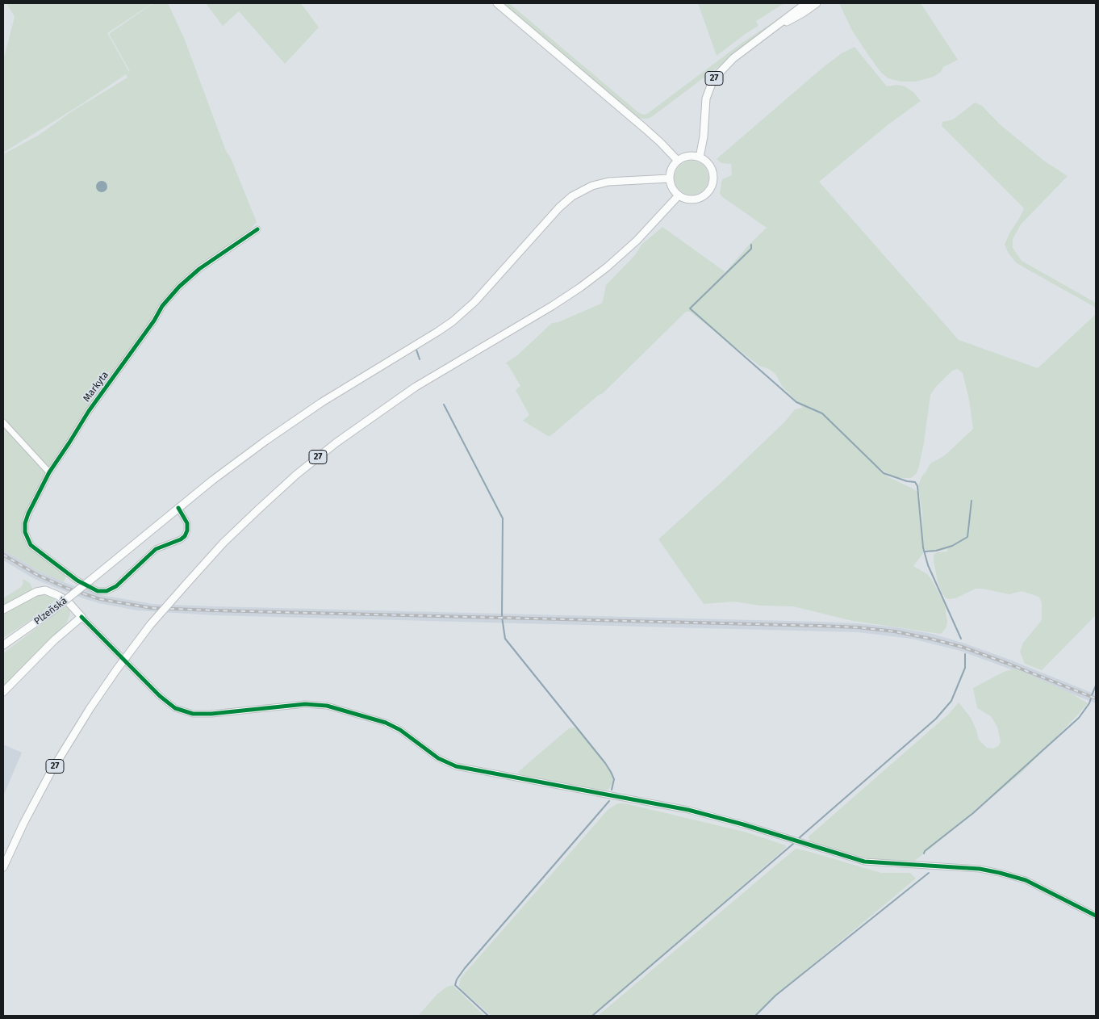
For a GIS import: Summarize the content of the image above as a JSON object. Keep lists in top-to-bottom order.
{
  "streets": {
    "main road": ["27", "Plzeňská"],
    "street": ["Markyta"]
  },
  "crossings": [
    ["27", "Plzeňská"],
    ["Markyta", "Plzeňská"]
  ]
}
